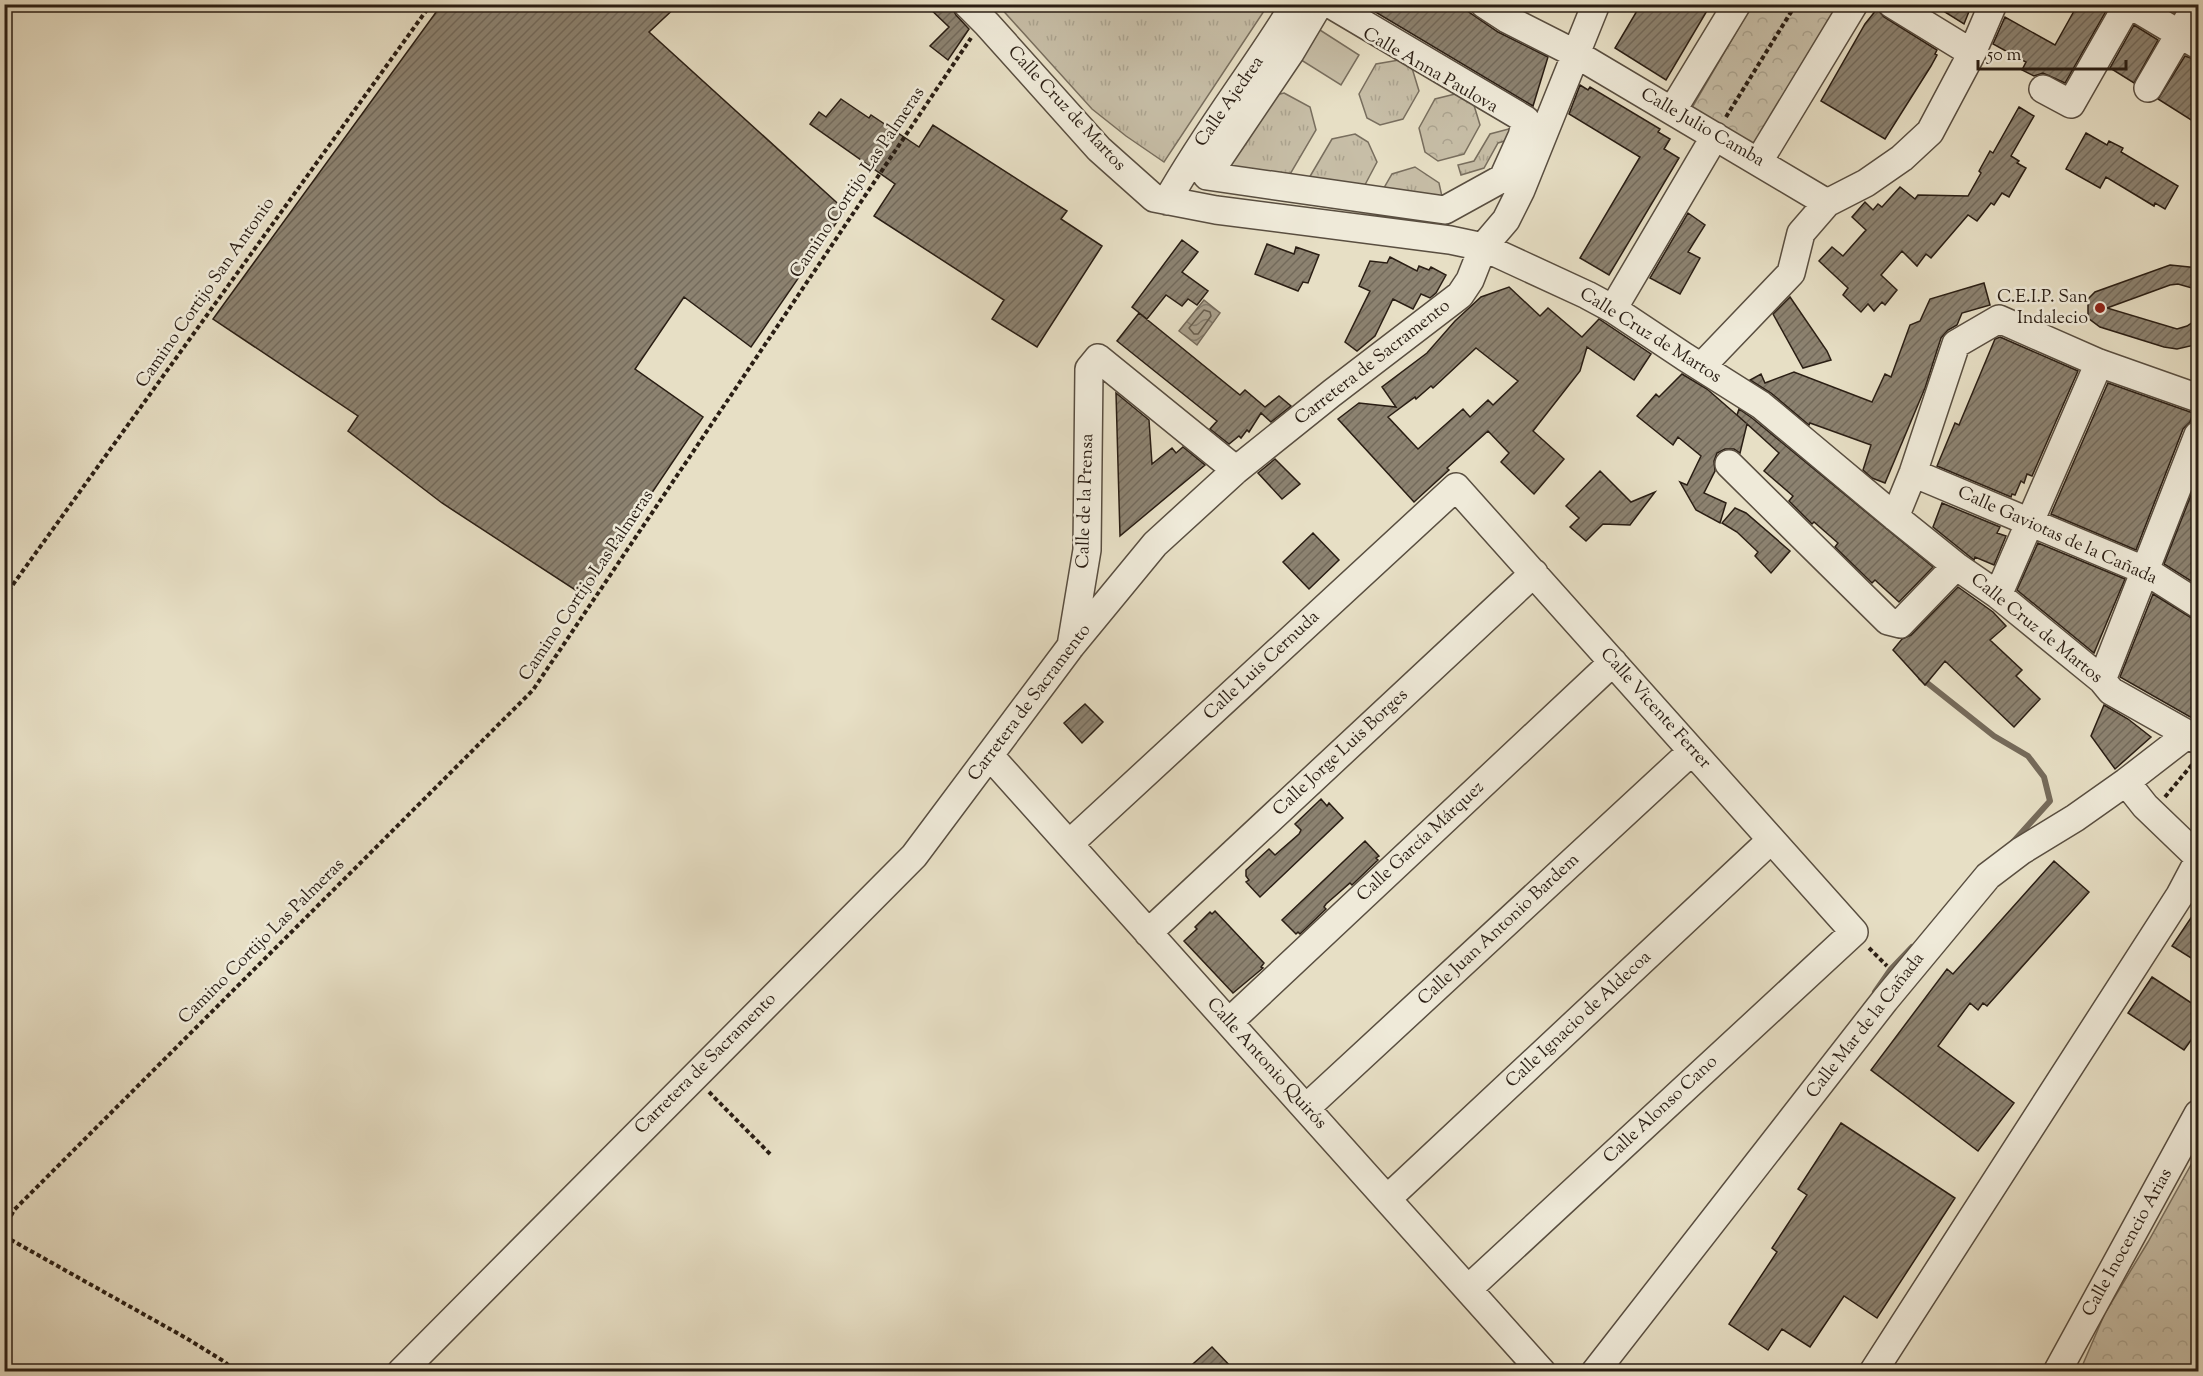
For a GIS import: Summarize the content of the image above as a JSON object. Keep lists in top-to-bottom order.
{
  "streets": {
    "street": [
      "Calle Anna Paulova",
      "Calle Ajedrea",
      "Calle Cruz de Martos",
      "Calle Julio Camba",
      "Carretera de Sacramento",
      "Calle de la Prensa",
      "Calle Gaviotas de la Cañada",
      "Calle Luis Cernuda",
      "Calle Vicente Ferrer",
      "Calle Jorge Luis Borges",
      "Calle García Márquez",
      "Calle Juan Antonio Bardem",
      "Calle Ignacio de Aldecoa",
      "Calle Mar de la Cañada",
      "Calle Antonio Quirós",
      "Calle Alonso Cano",
      "Calle Inocencio Arias"
    ],
    "path": ["Camino Cortijo Las Palmeras", "Camino Cortijo San Antonio"]
  },
  "crossings": [
    ["Calle Anna Paulova", "Calle Ajedrea"],
    ["Calle Anna Paulova", "Carretera de Sacramento"],
    ["Calle Ajedrea", "Calle Cruz de Martos"],
    ["Calle Cruz de Martos", "Camino Cortijo Las Palmeras"],
    ["Calle Cruz de Martos", "Carretera de Sacramento"],
    ["Calle Cruz de Martos", "Calle Mar de la Cañada"],
    ["Calle Julio Camba", "Carretera de Sacramento"],
    ["Carretera de Sacramento", "Calle de la Prensa"],
    ["Carretera de Sacramento", "Calle Antonio Quirós"],
    ["Calle Luis Cernuda", "Calle Vicente Ferrer"],
    ["Calle Luis Cernuda", "Calle Antonio Quirós"],
    ["Calle Vicente Ferrer", "Calle Jorge Luis Borges"],
    ["Calle Vicente Ferrer", "Calle García Márquez"],
    ["Calle Vicente Ferrer", "Calle Juan Antonio Bardem"],
    ["Calle Vicente Ferrer", "Calle Ignacio de Aldecoa"],
    ["Calle Vicente Ferrer", "Calle Alonso Cano"],
    ["Calle Jorge Luis Borges", "Calle Antonio Quirós"],
    ["Calle García Márquez", "Calle Antonio Quirós"],
    ["Calle Juan Antonio Bardem", "Calle Antonio Quirós"],
    ["Calle Ignacio de Aldecoa", "Calle Antonio Quirós"],
    ["Calle Antonio Quirós", "Calle Alonso Cano"]
  ],
  "places": ["C.E.I.P. San Indalecio"],
  "scale_bar": "50 m"
}
